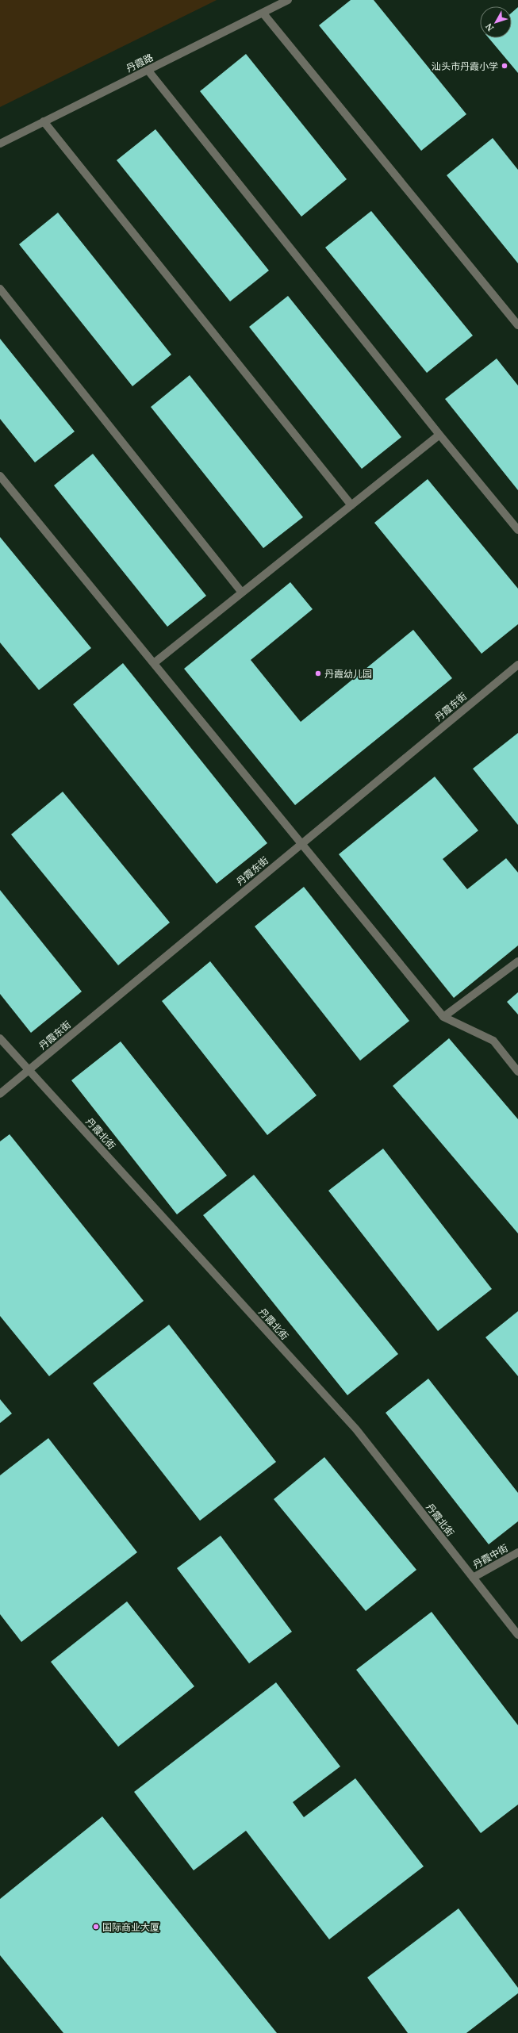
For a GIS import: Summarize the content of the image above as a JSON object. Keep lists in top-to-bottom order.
{
  "streets": {
    "street": [
      "丹霞路",
      "丹霞东街",
      "丹霞北街",
      "丹霞中街"
    ]
  },
  "crossings": [
    ["丹霞东街", "丹霞北街"],
    ["丹霞北街", "丹霞中街"]
  ],
  "places": ["汕头市丹霞小学", "丹霞幼儿园", "国际商业大厦"],
  "north": "bottom left"
}
